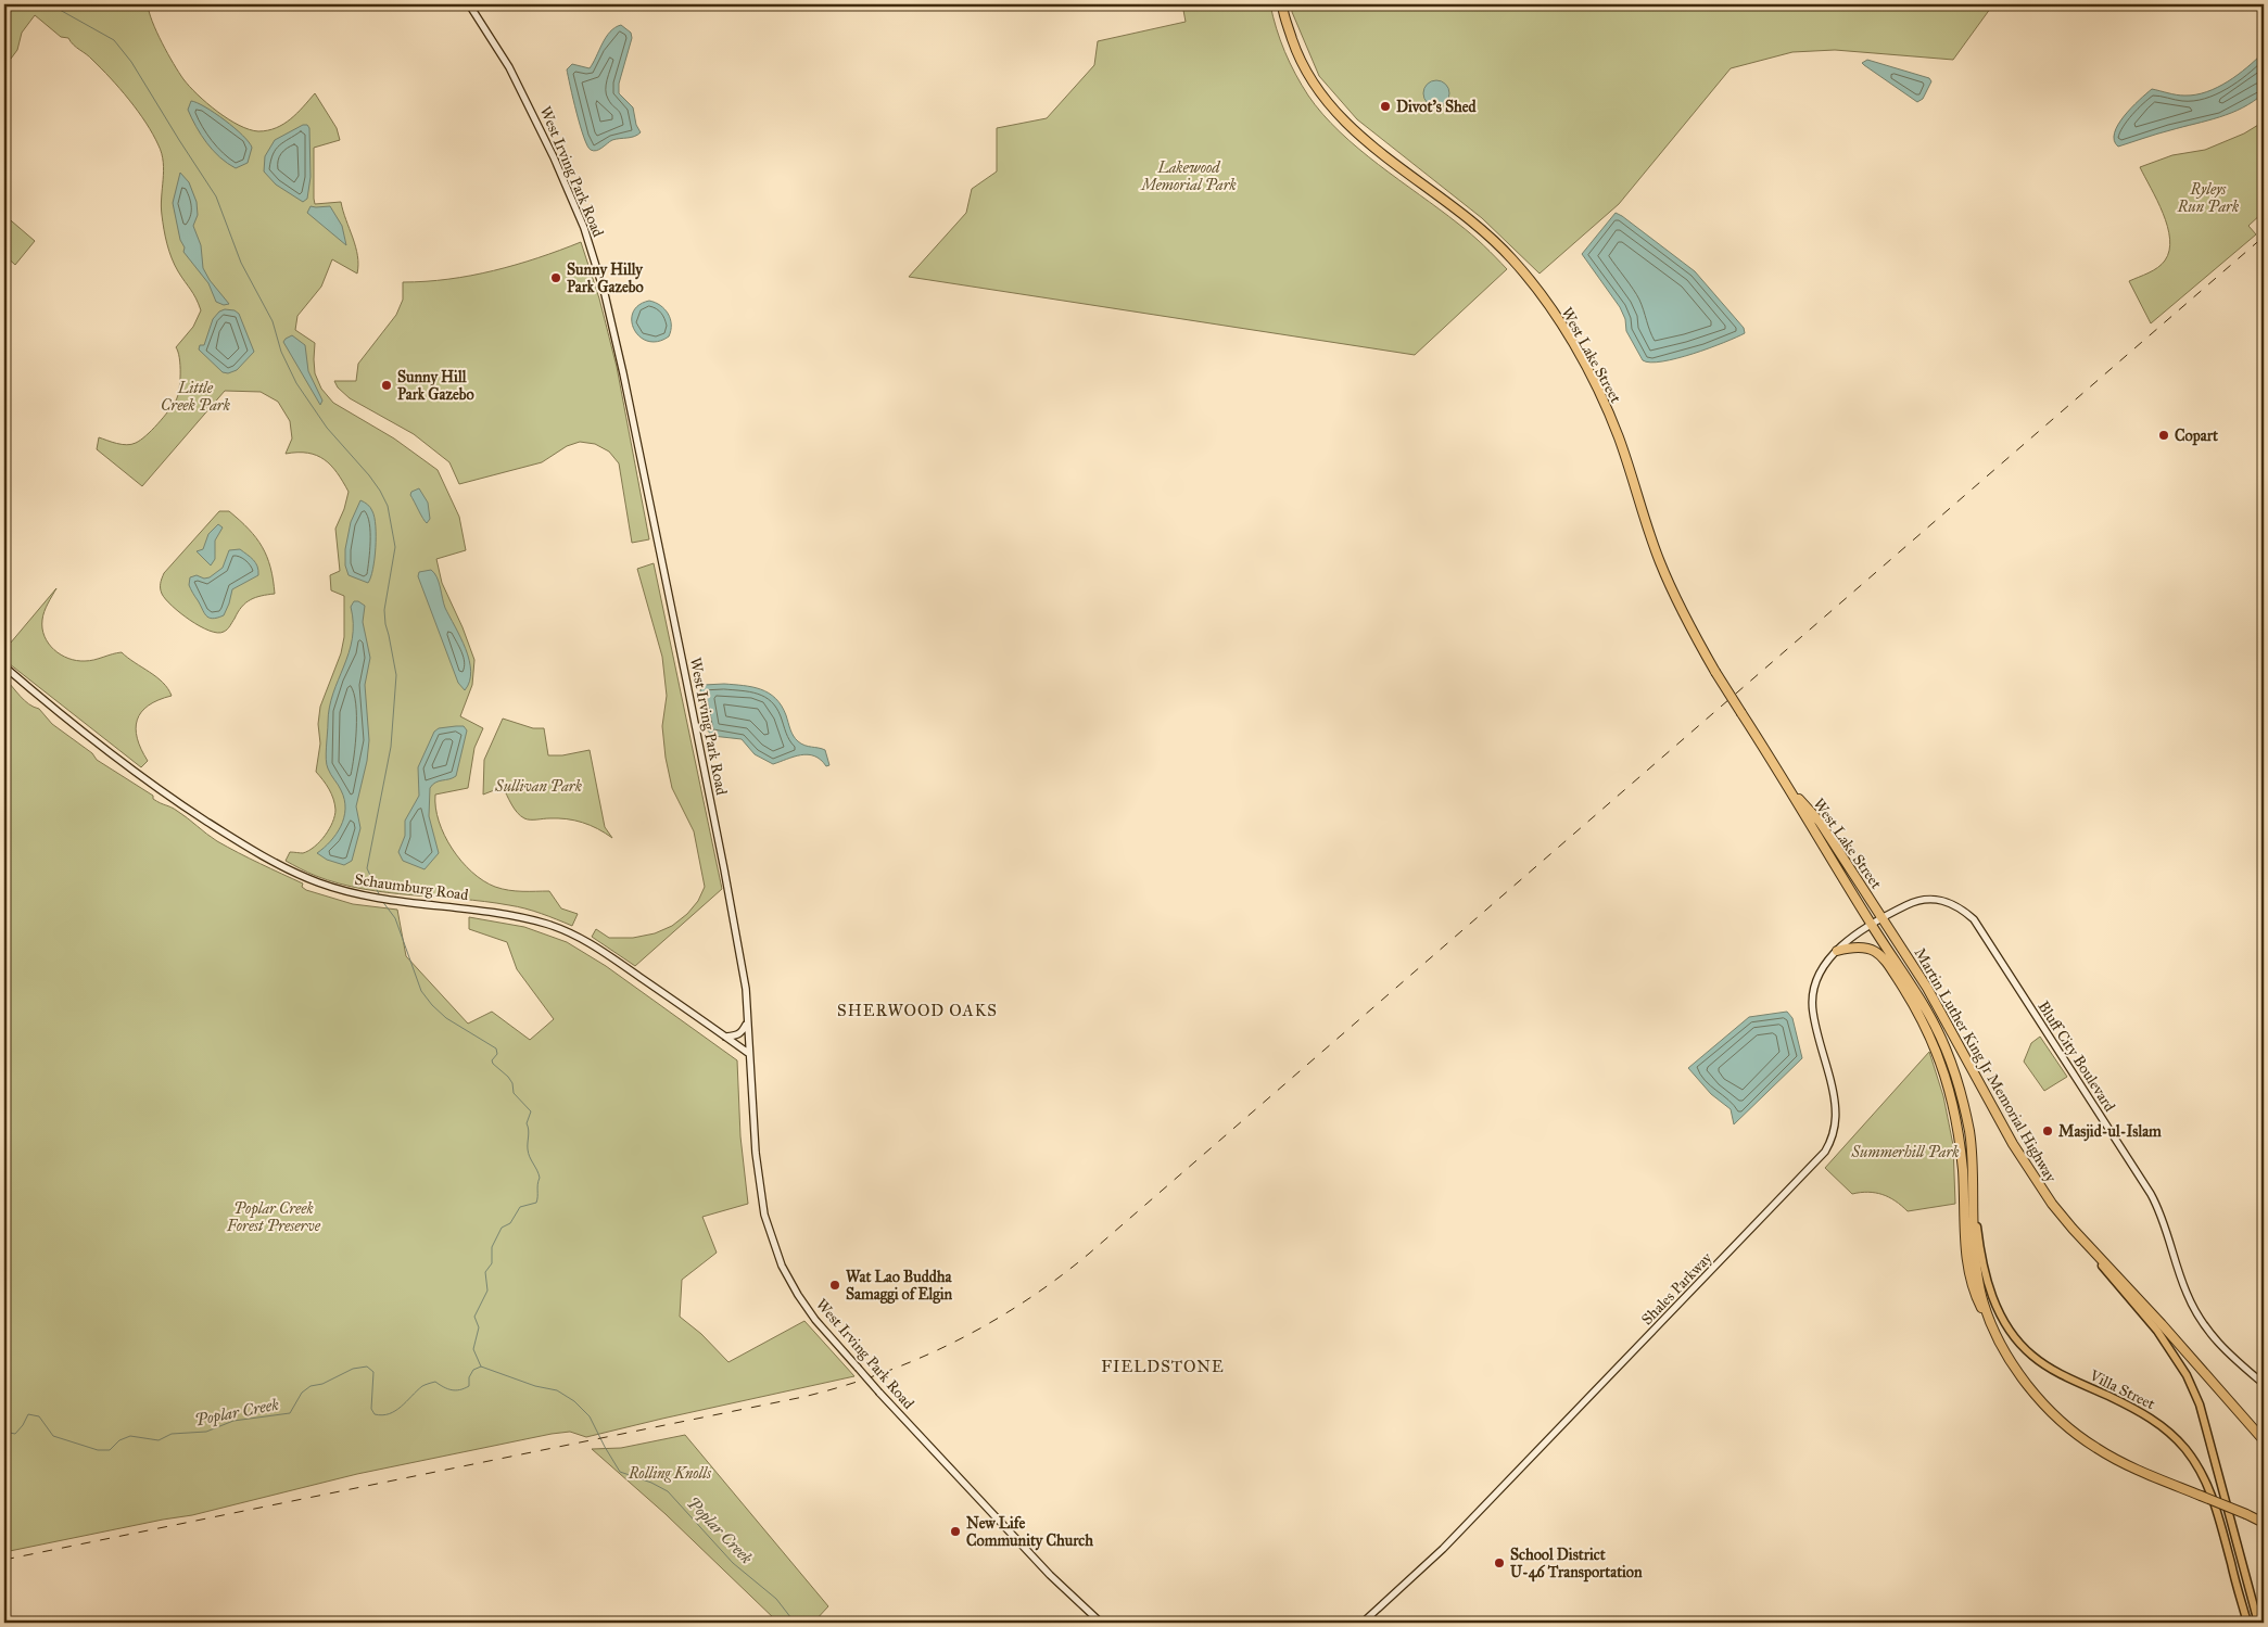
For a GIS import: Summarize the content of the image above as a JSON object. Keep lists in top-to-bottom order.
{
  "streets": {
    "highway": ["West Lake Street", "Martin Luther King Jr Memorial Highway"],
    "main road": [
      "West Irving Park Road",
      "Schaumburg Road",
      "Bluff City Boulevard",
      "Shales Parkway",
      "Villa Street"
    ]
  },
  "crossings": [
    ["West Irving Park Road", "Schaumburg Road"],
    ["West Lake Street", "Bluff City Boulevard"],
    ["West Lake Street", "Martin Luther King Jr Memorial Highway"],
    ["West Lake Street", "Shales Parkway"],
    ["Bluff City Boulevard", "Martin Luther King Jr Memorial Highway"],
    ["Bluff City Boulevard", "Shales Parkway"],
    ["Martin Luther King Jr Memorial Highway", "Shales Parkway"],
    ["Martin Luther King Jr Memorial Highway", "Villa Street"]
  ],
  "districts": ["SHERWOOD OAKS", "FIELDSTONE"],
  "water": ["Poplar Creek"],
  "parks": [
    "Lakewood Memorial Park",
    "Ryleys Run Park",
    "Little Creek Park",
    "Sullivan Park",
    "Summerhill Park",
    "Poplar Creek Forest Preserve",
    "Rolling Knolls"
  ],
  "places": [
    "Divot's Shed",
    "Sunny Hilly Park Gazebo",
    "Sunny Hill Park Gazebo",
    "Copart",
    "Masjid-ul-Islam",
    "Wat Lao Buddha Samaggi of Elgin",
    "New Life Community Church",
    "School District U-46 Transportation"
  ]
}
